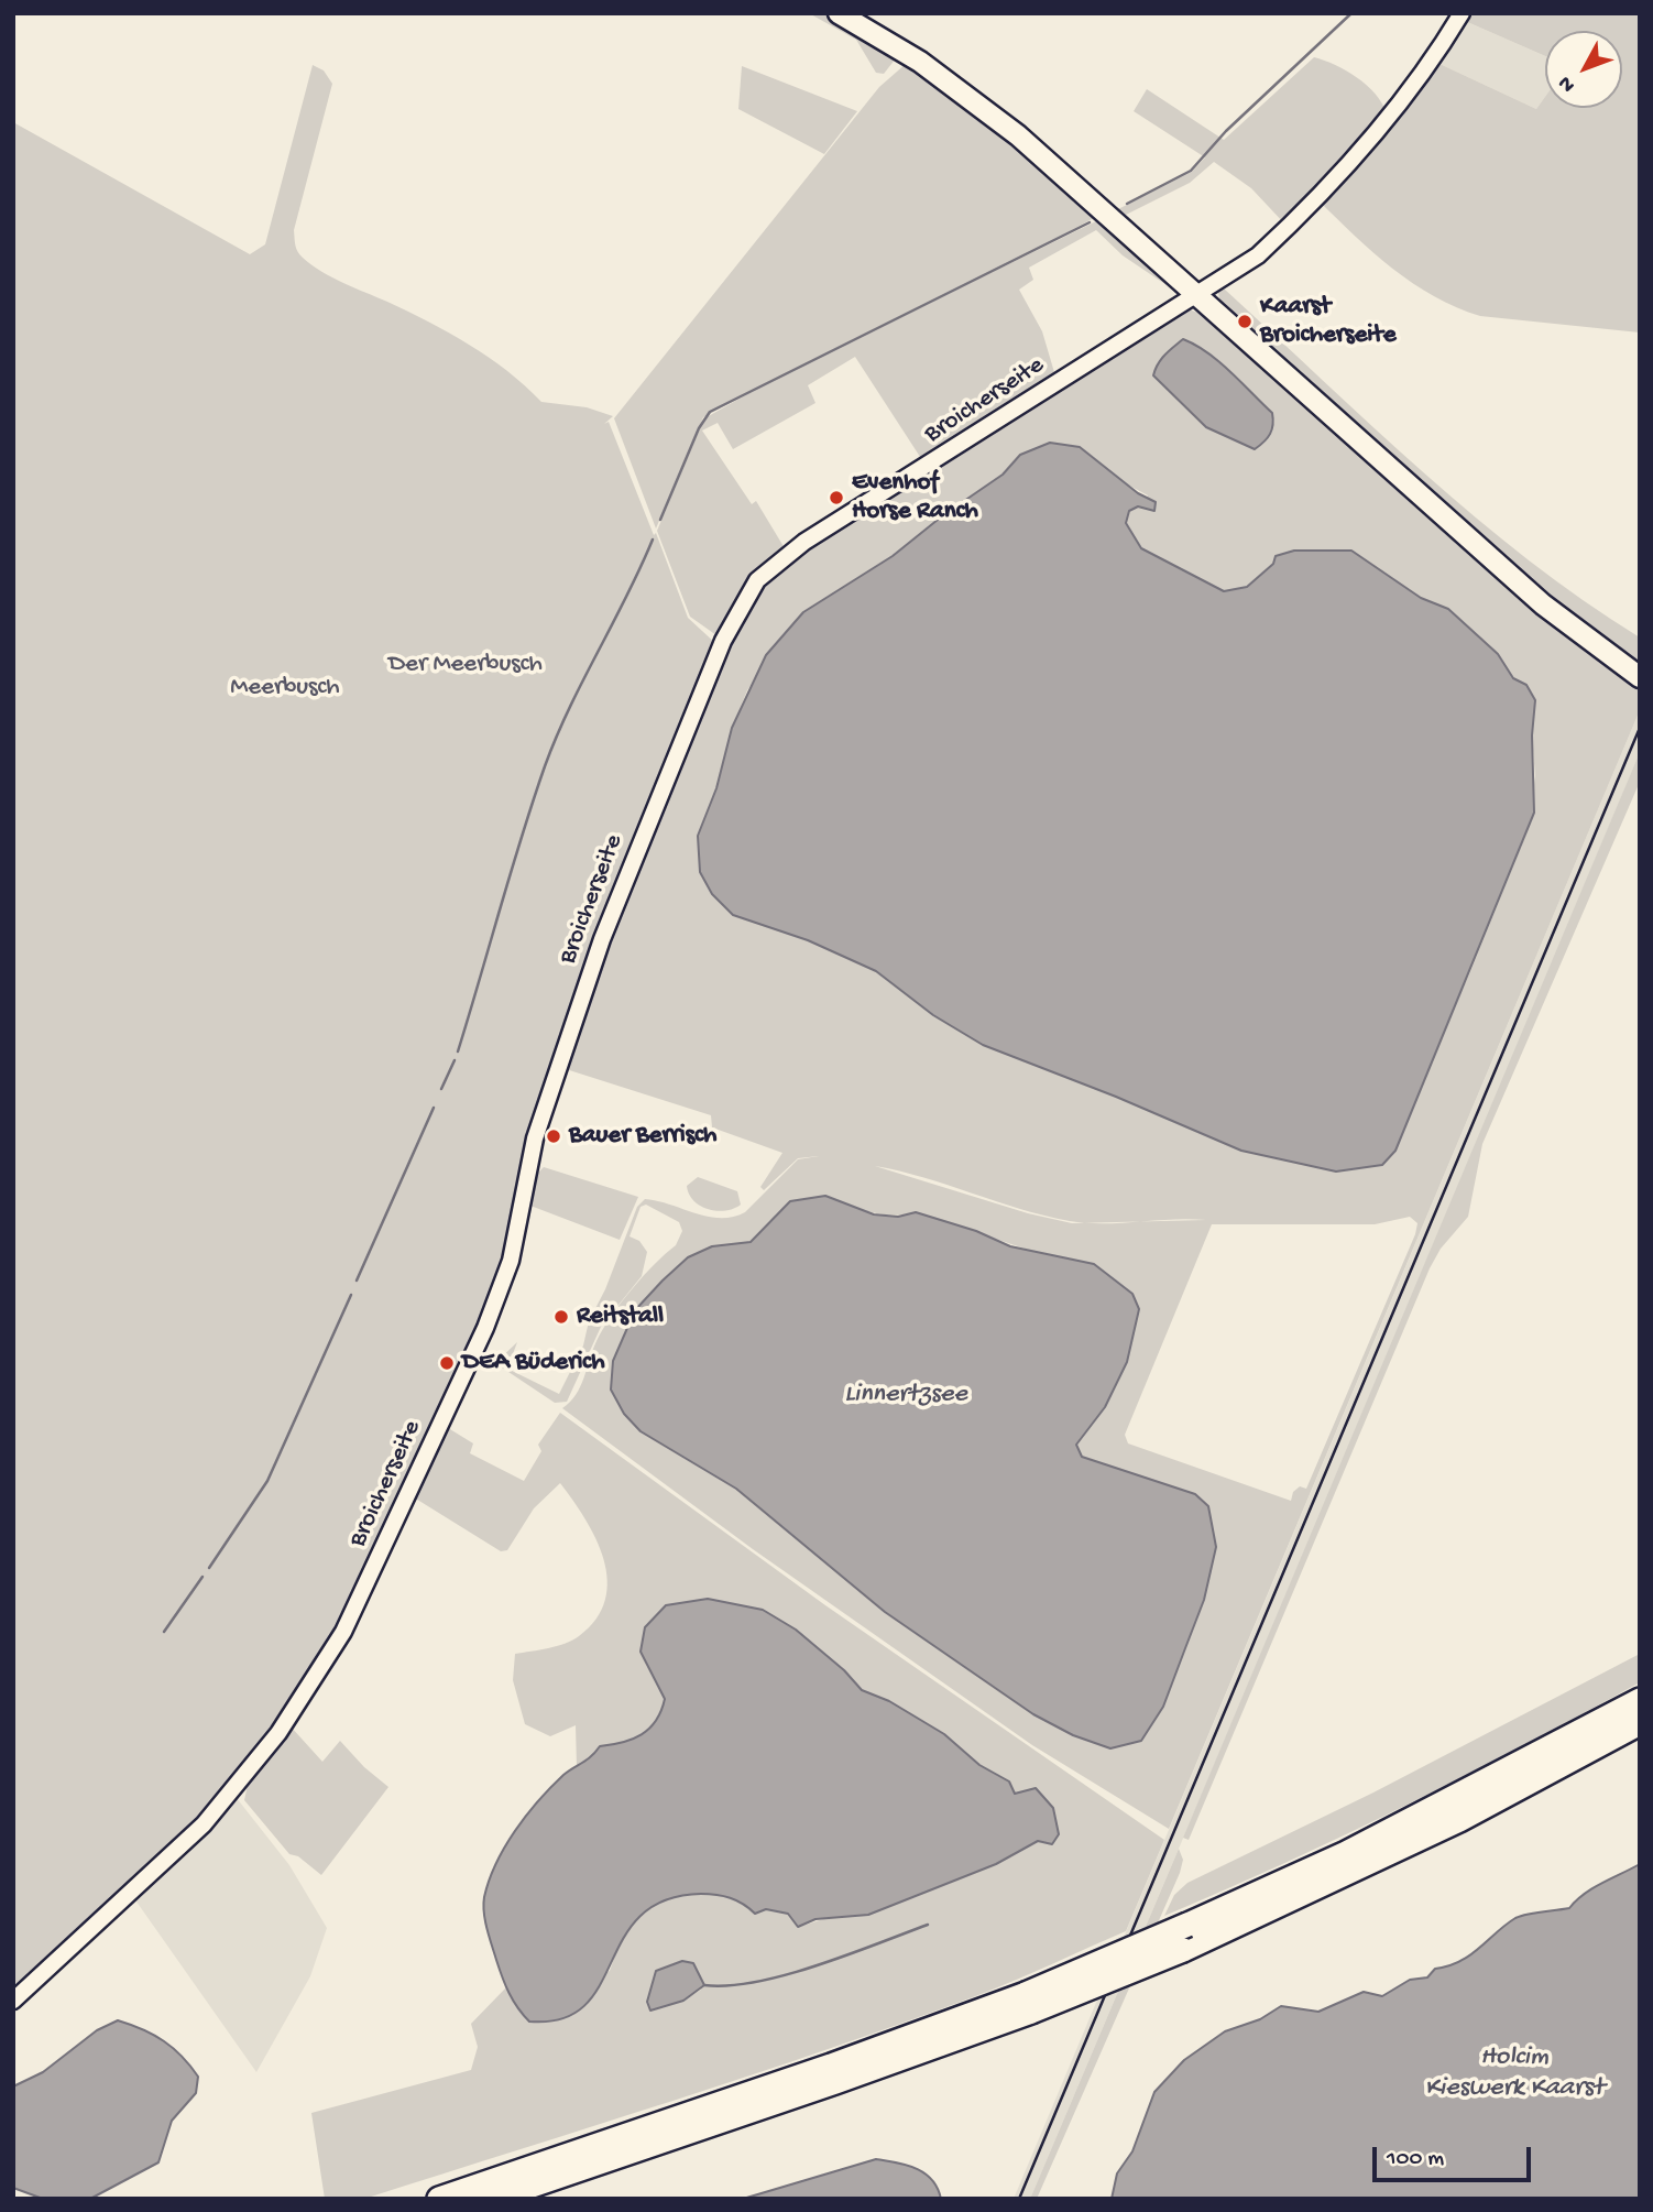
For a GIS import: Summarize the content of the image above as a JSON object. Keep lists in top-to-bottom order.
{
  "streets": {
    "street": ["Broicherseite"]
  },
  "water": ["Linnertzsee", "Holcim Kieswerk Kaarst"],
  "parks": ["Der Meerbusch", "Meerbusch"],
  "places": [
    "Kaarst Broicherseite",
    "Evenhof Horse Ranch",
    "Bauer Berrisch",
    "Reitstall",
    "DEA Büderich"
  ],
  "scale_bar": "100 m",
  "north": "bottom left"
}
